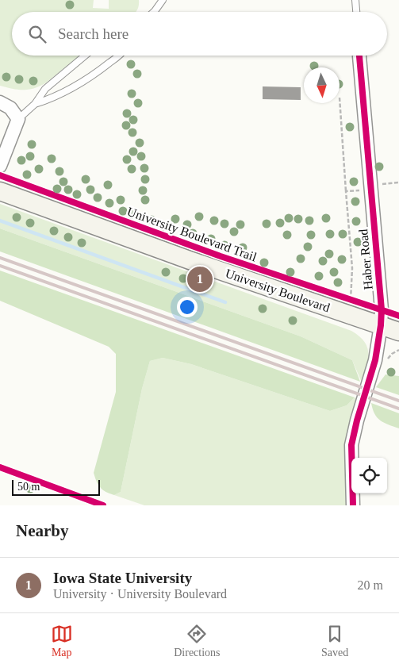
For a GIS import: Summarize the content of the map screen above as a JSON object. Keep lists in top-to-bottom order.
{
  "streets": {
    "main road": ["University Boulevard"],
    "street": ["Haber Road"],
    "cycle path": ["University Boulevard Trail"]
  },
  "crossings": [
    ["Haber Road", "University Boulevard"]
  ],
  "scale_bar": "50 m",
  "north": "bottom",
  "page": {
    "search": "Search here",
    "pins": "1",
    "scale": "50 m",
    "heading": "Nearby",
    "list": [
      {
        "mark": "1",
        "name": "Iowa State University",
        "note": "University · University Boulevard",
        "value": "20 m"
      }
    ],
    "nav": ["Map", "Directions", "Saved"]
  }
}
